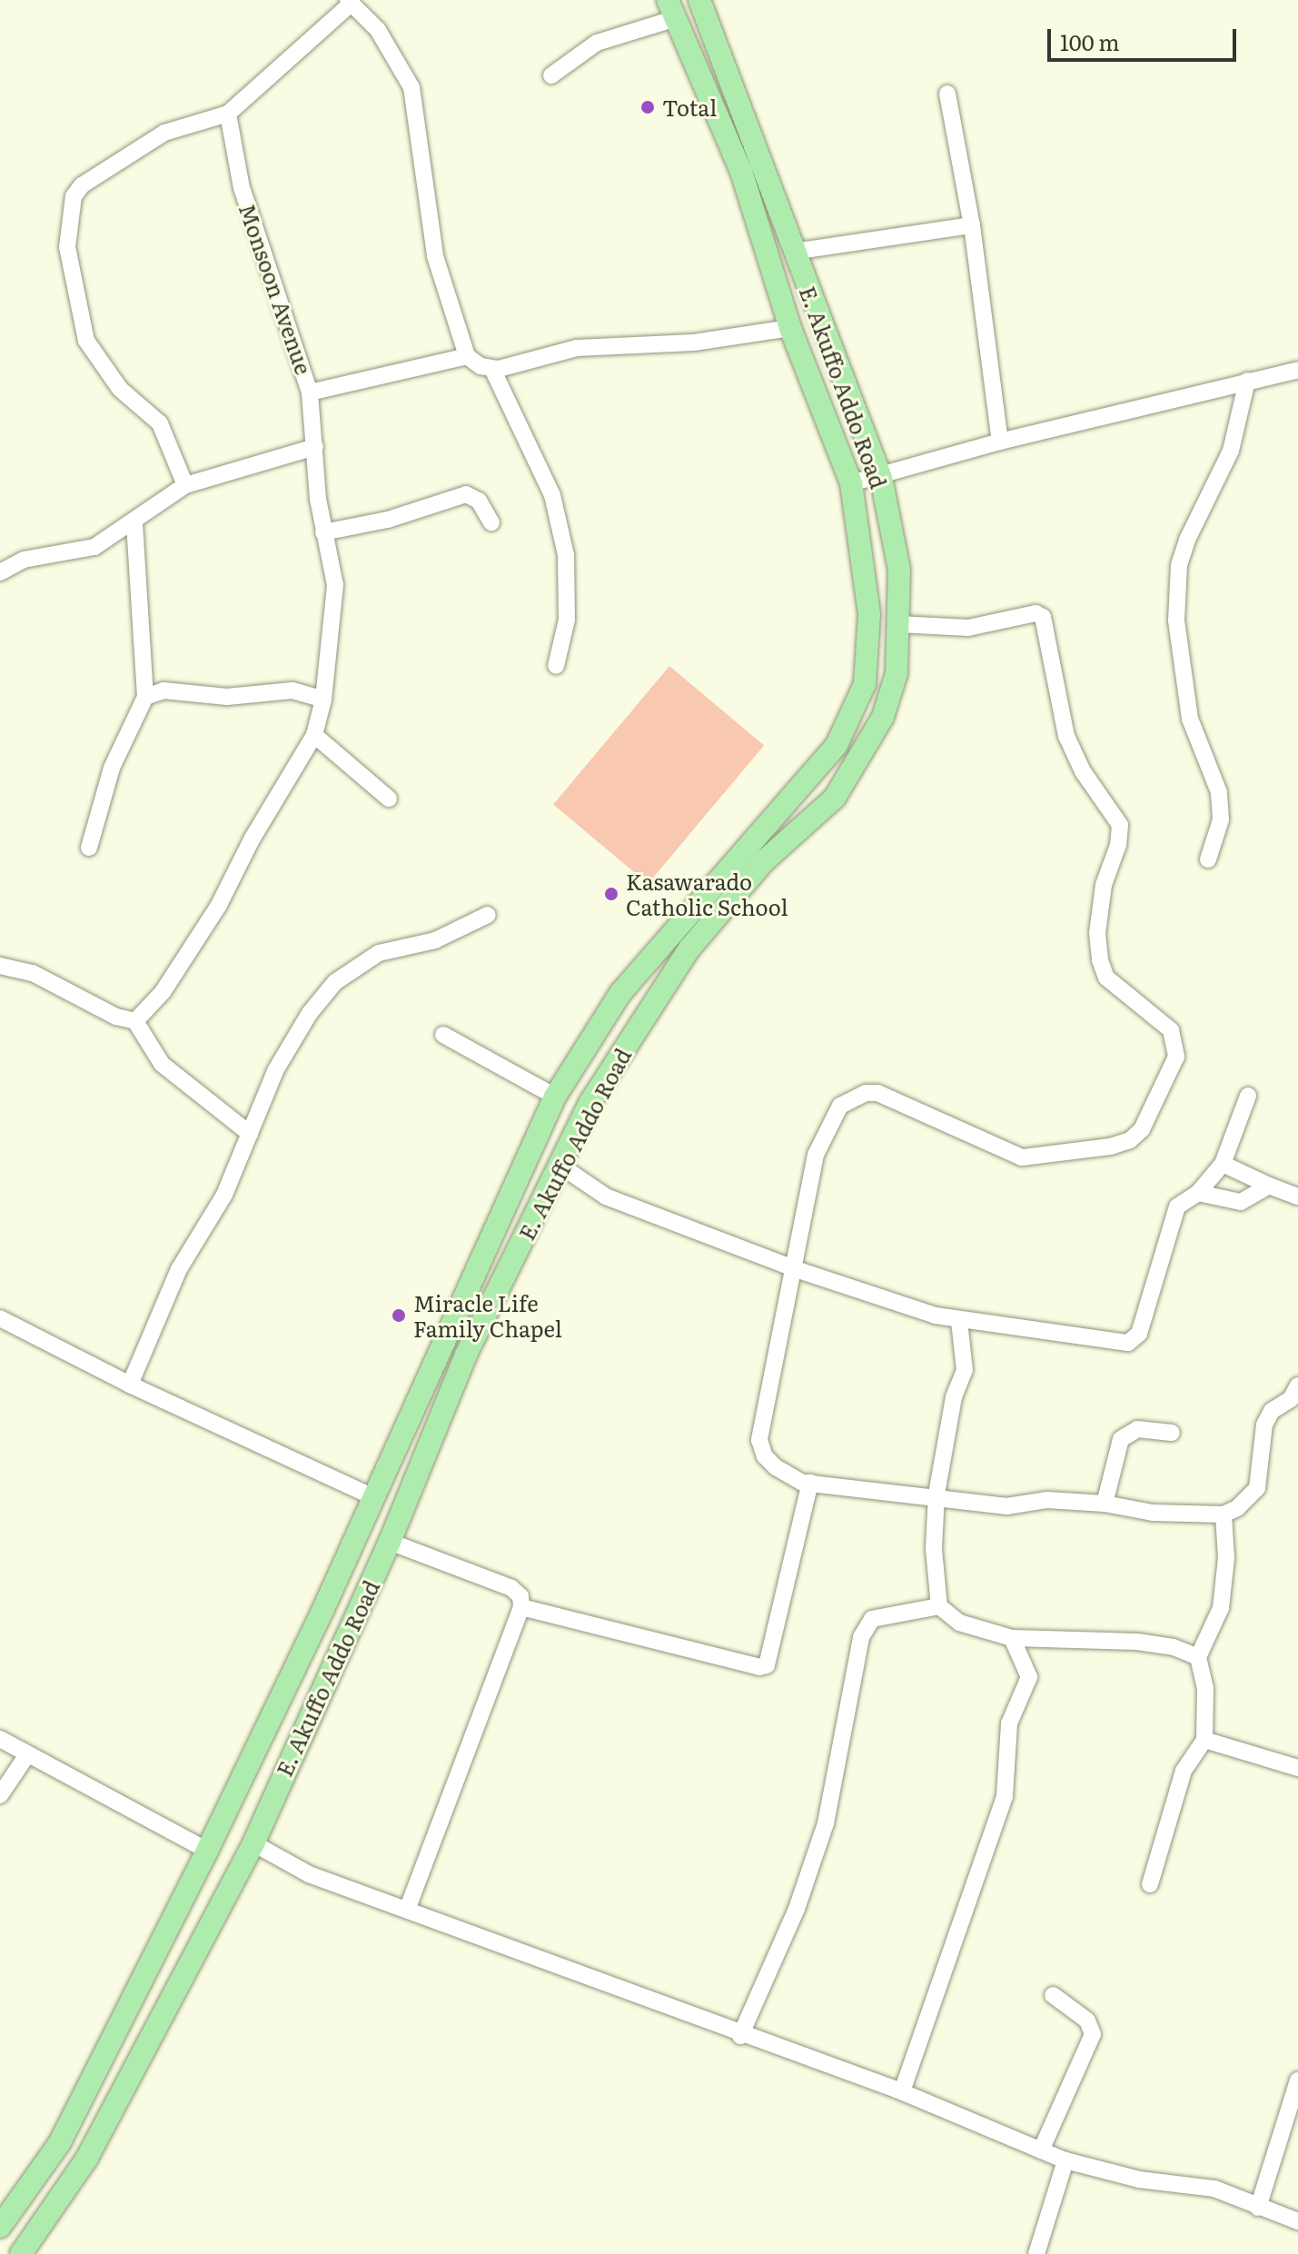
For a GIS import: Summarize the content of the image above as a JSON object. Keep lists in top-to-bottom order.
{
  "streets": {
    "main road": ["E. Akuffo Addo Road"],
    "street": ["Monsoon Avenue"]
  },
  "places": ["Total", "Kasawarado Catholic School", "Miracle Life Family Chapel"],
  "scale_bar": "100 m"
}
